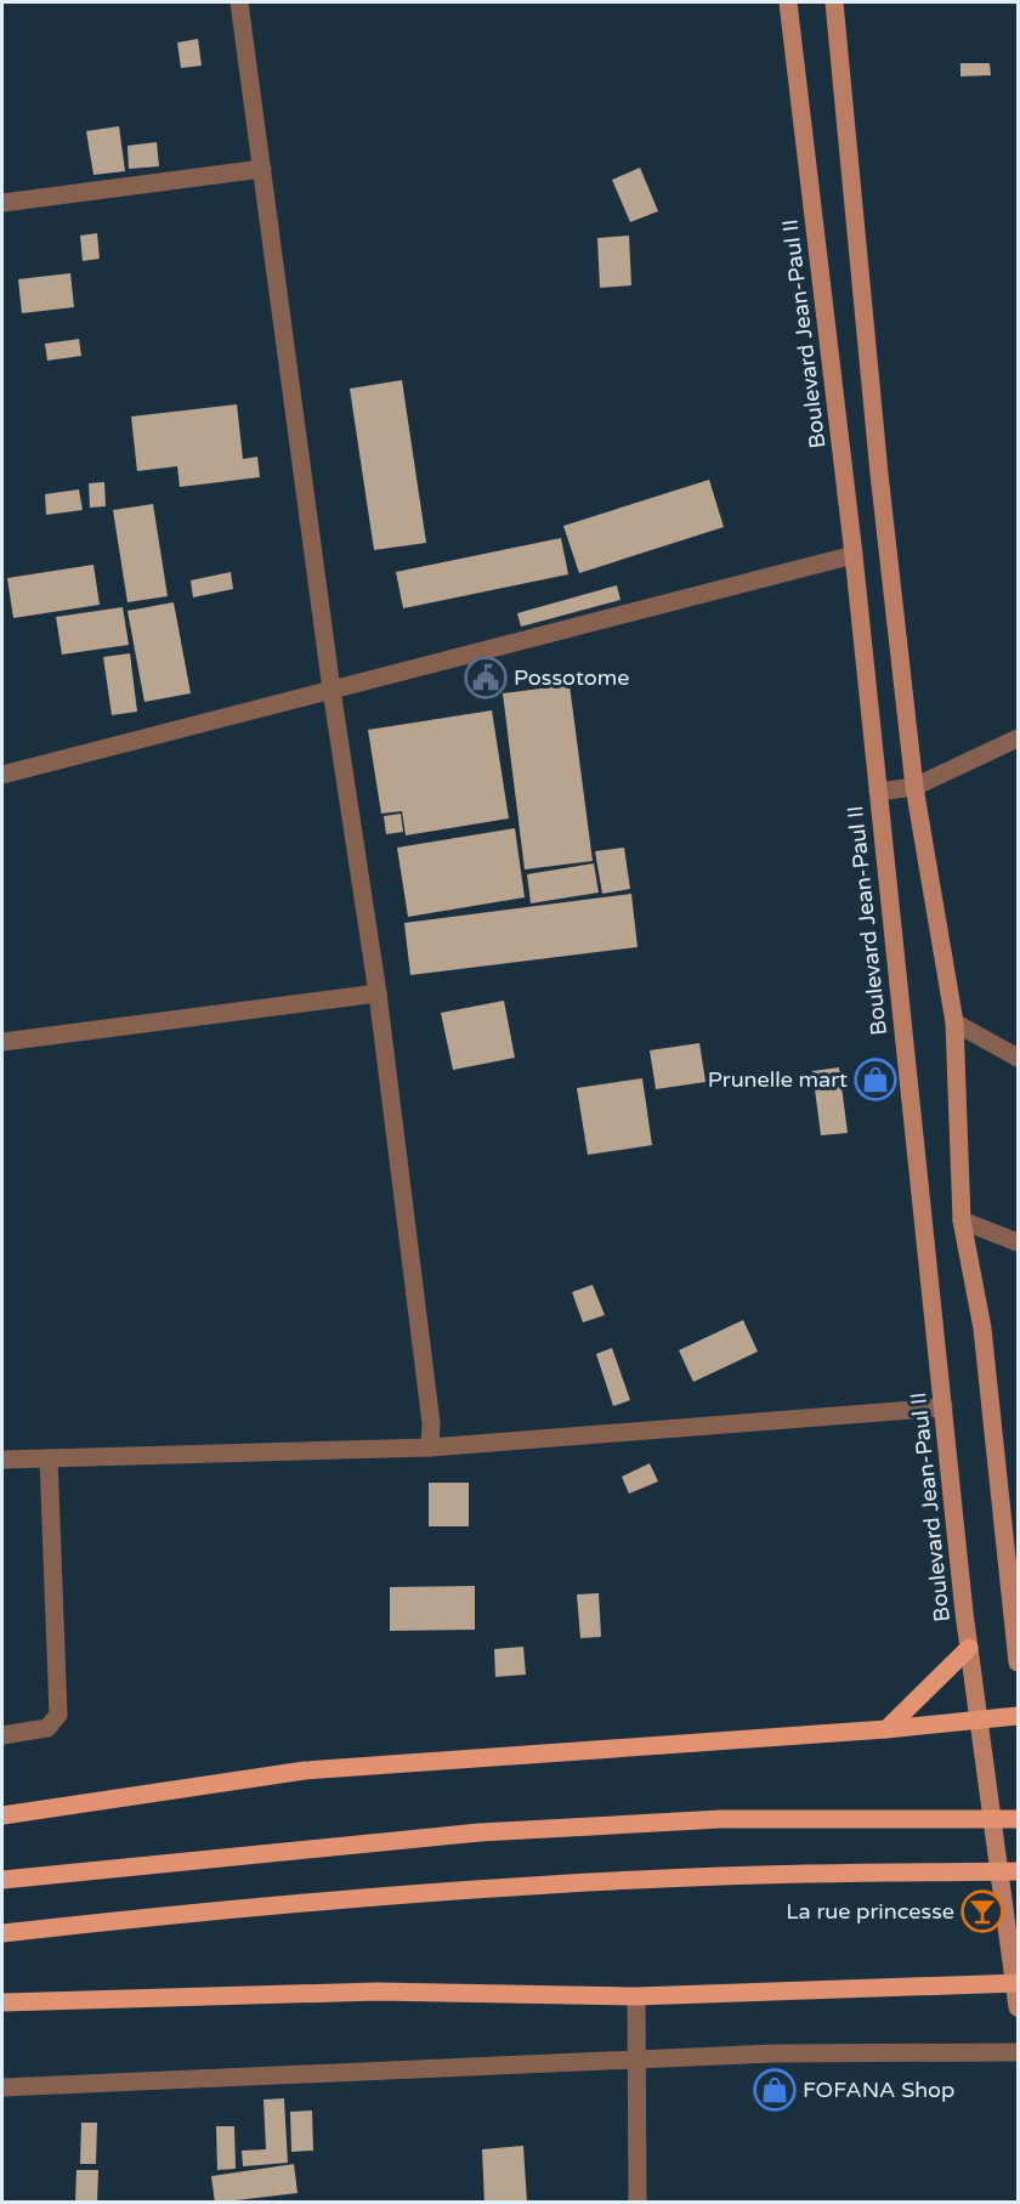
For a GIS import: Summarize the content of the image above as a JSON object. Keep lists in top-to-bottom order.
{
  "streets": {
    "main road": ["Boulevard Jean-Paul II"]
  },
  "places": {
    "public building": ["Possotome"],
    "shop": ["Prunelle mart", "FOFANA Shop"],
    "bar": ["La rue princesse"]
  }
}
